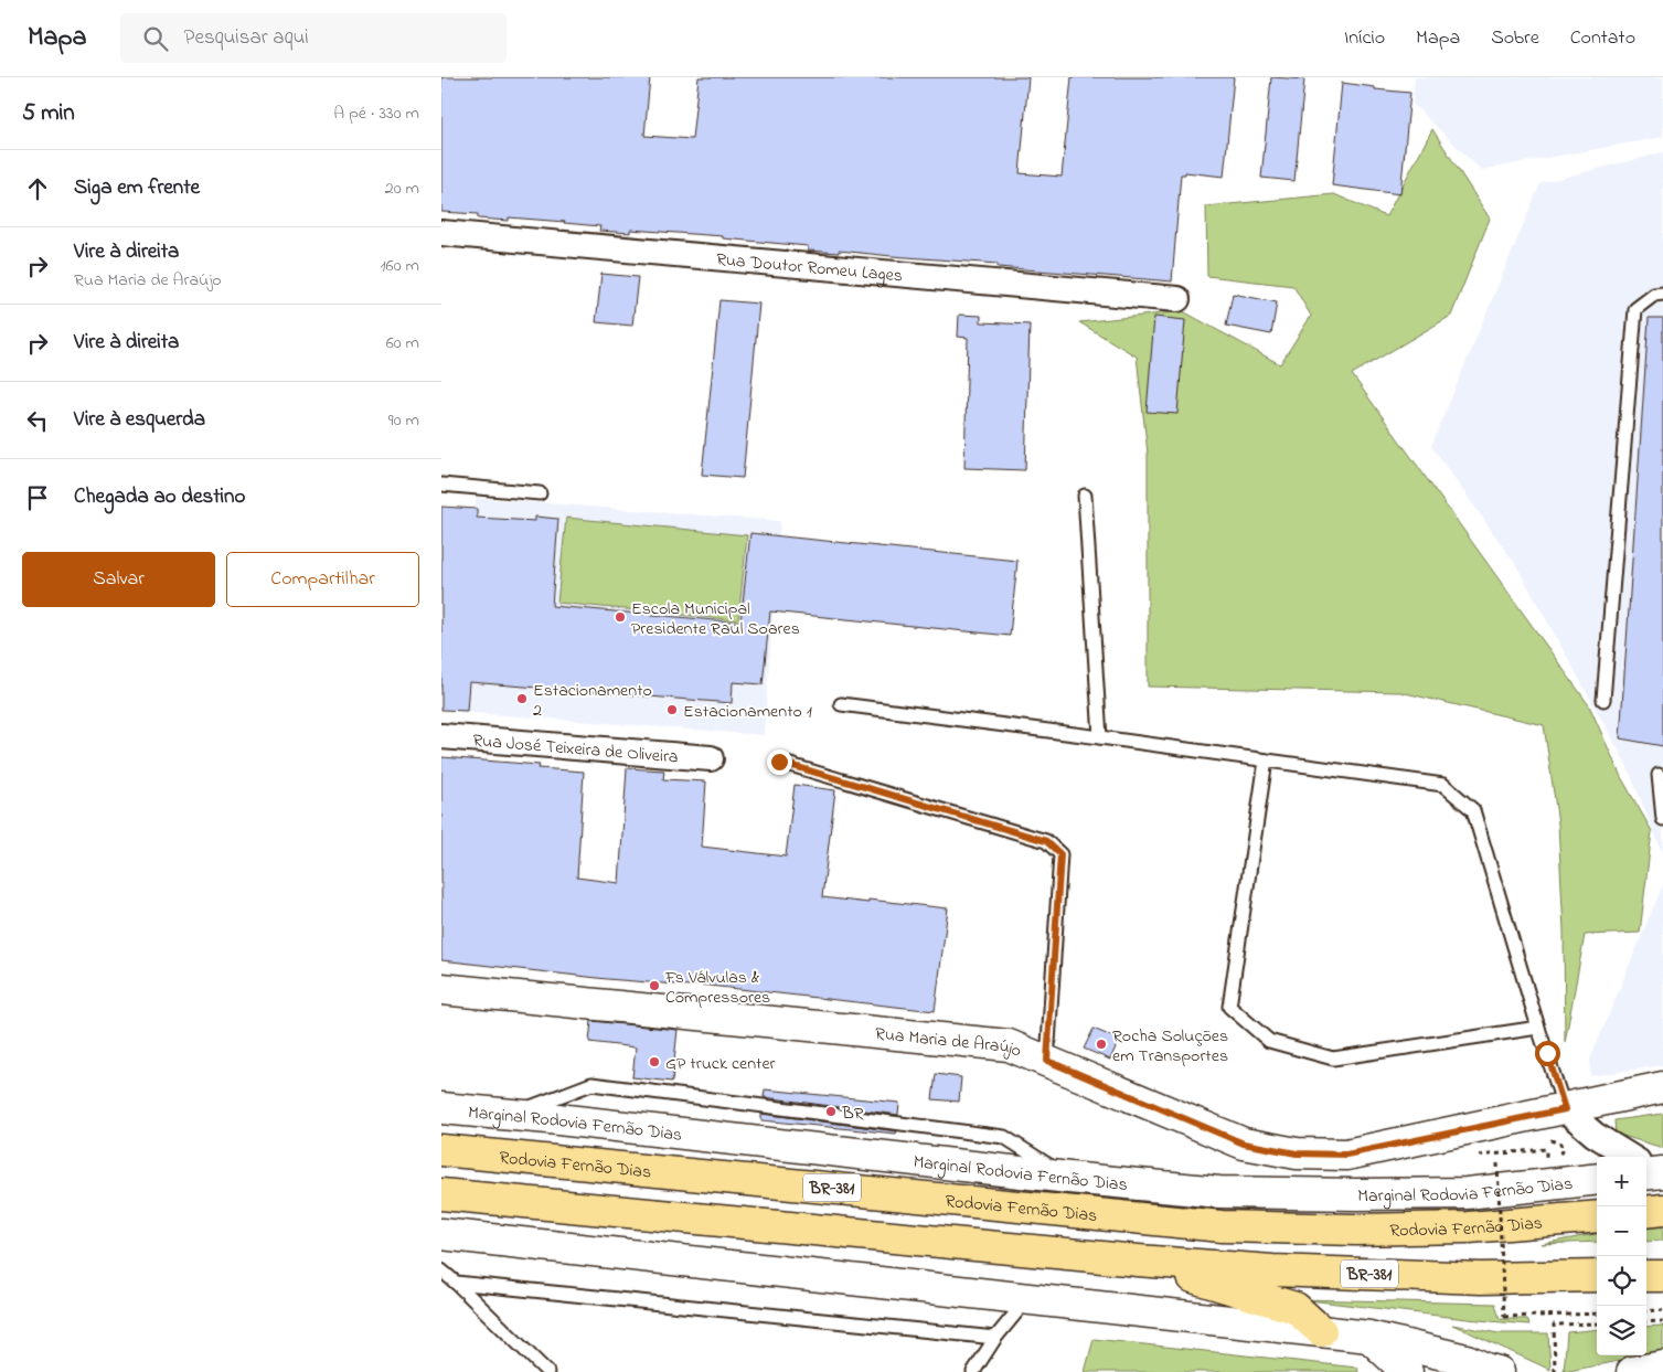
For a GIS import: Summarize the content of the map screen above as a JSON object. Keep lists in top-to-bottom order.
{
  "streets": {
    "highway": ["Rodovia Fernão Dias", "BR-381"],
    "main road": ["Rua Maria de Araújo", "Marginal Rodovia Fernão Dias"],
    "street": ["Rua Doutor Romeu Lages", "Rua José Teixeira de Oliveira"]
  },
  "places": [
    "Escola Municipal Presidente Raul Soares",
    "Estacionamento 2",
    "Estacionamento 1",
    "Fs Válvulas & Compressores",
    "Rocha Soluções em Transportes",
    "GP truck center",
    "BR"
  ],
  "page": {
    "header": "Mapa",
    "search": "Pesquisar aqui",
    "nav": [
      "Início",
      "Mapa",
      "Sobre",
      "Contato"
    ],
    "heading": ["5 min", "A pé · 330 m"],
    "list": [
      ["Siga em frente", "20 m"],
      ["Vire à direita", "Rua Maria de Araújo", "160 m"],
      ["Vire à direita", "60 m"],
      ["Vire à esquerda", "90 m"],
      "Chegada ao destino"
    ],
    "buttons": ["Salvar", "Compartilhar"],
    "map_buttons": ["+", "−"]
  }
}
